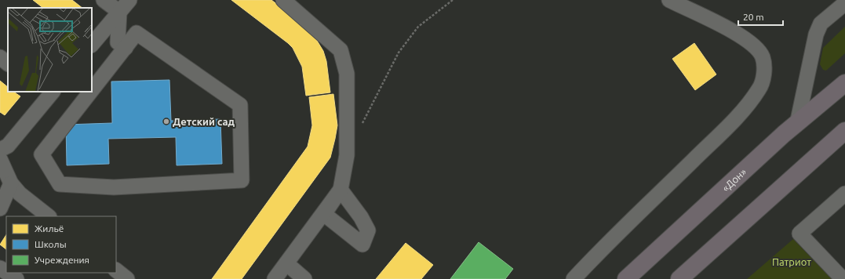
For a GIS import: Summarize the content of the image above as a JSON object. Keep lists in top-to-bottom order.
{
  "streets": {
    "highway": ["«Дон»"]
  },
  "parks": ["Патриот"],
  "places": ["Детский сад"],
  "legend": ["Жильё", "Школы", "Учреждения"],
  "scale_bar": "20 m"
}
